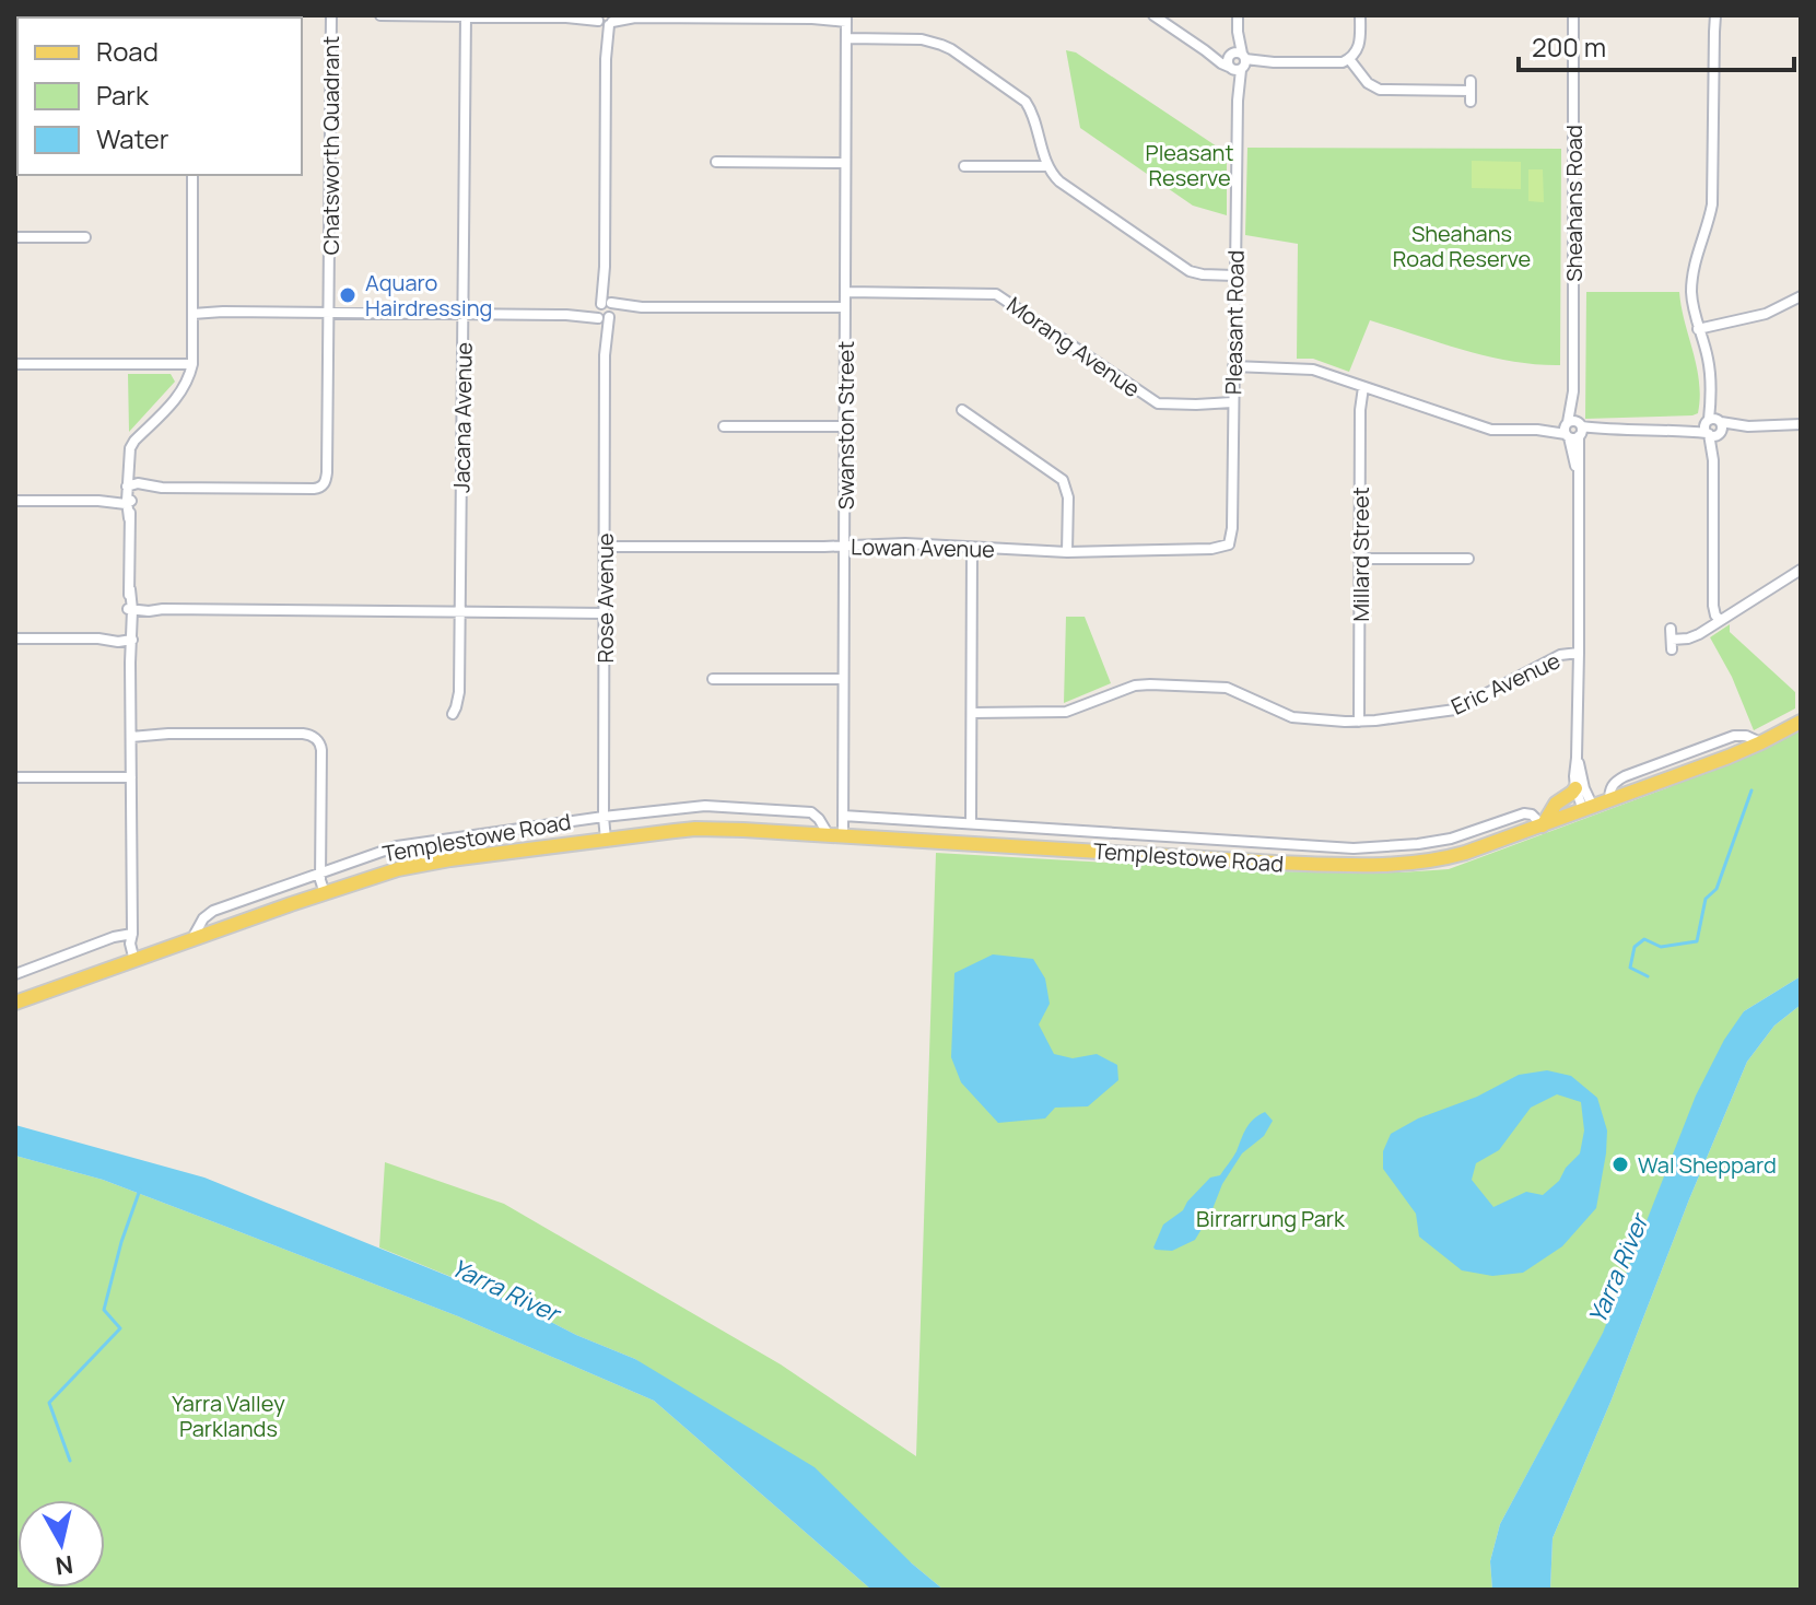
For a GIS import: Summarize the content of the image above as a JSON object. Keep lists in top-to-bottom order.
{
  "streets": {
    "main road": ["Templestowe Road"],
    "street": [
      "Chatsworth Quadrant",
      "Sheahans Road",
      "Pleasant Road",
      "Morang Avenue",
      "Jacana Avenue",
      "Swanston Street",
      "Lowan Avenue",
      "Millard Street",
      "Rose Avenue",
      "Eric Avenue"
    ]
  },
  "crossings": [
    ["Sheahans Road", "Eric Avenue"],
    ["Sheahans Road", "Templestowe Road"],
    ["Pleasant Road", "Morang Avenue"],
    ["Pleasant Road", "Lowan Avenue"],
    ["Morang Avenue", "Swanston Street"],
    ["Swanston Street", "Lowan Avenue"],
    ["Swanston Street", "Templestowe Road"],
    ["Lowan Avenue", "Rose Avenue"],
    ["Millard Street", "Eric Avenue"],
    ["Rose Avenue", "Templestowe Road"]
  ],
  "water": ["Yarra River"],
  "parks": [
    "Pleasant Reserve",
    "Sheahans Road Reserve",
    "Birrarrung Park",
    "Yarra Valley Parklands"
  ],
  "places": ["Aquaro Hairdressing", "Wal Sheppard"],
  "legend": ["Road", "Park", "Water"],
  "scale_bar": "200 m",
  "north": "bottom"
}
